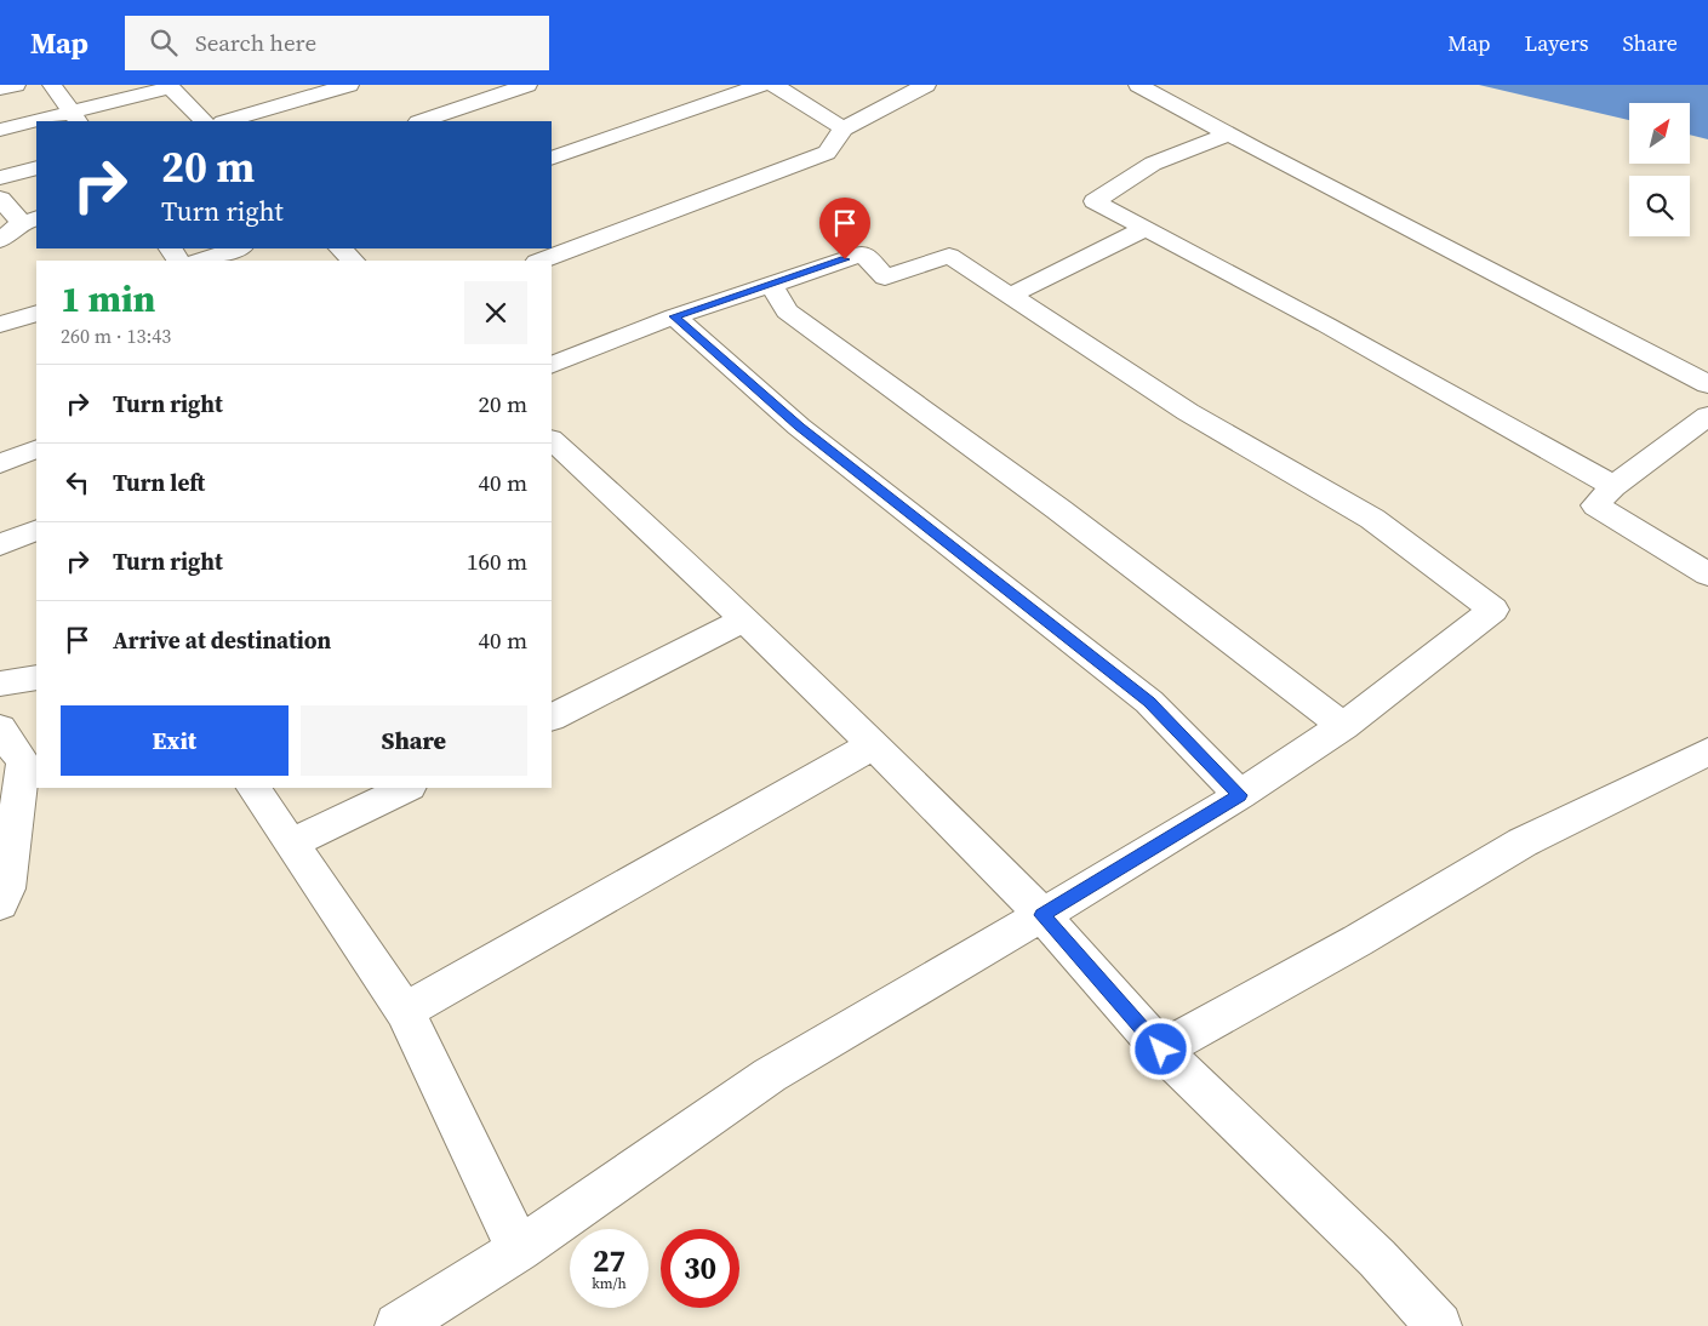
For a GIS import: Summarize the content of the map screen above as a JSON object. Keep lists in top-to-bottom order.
{
  "north": "top right",
  "page": {
    "header": "Map",
    "search": "Search here",
    "nav": ["Map", "Layers", "Share"],
    "turn": ["20 m", "Turn right"],
    "heading": ["1 min", "260 m · 13:43"],
    "list": [
      {
        "name": "Turn right",
        "value": "20 m"
      },
      {
        "name": "Turn left",
        "value": "40 m"
      },
      {
        "name": "Turn right",
        "value": "160 m"
      },
      {
        "name": "Arrive at destination",
        "value": "40 m"
      }
    ],
    "buttons": ["Exit", "Share"],
    "speed": "27 km/h",
    "limit": "30"
  }
}
